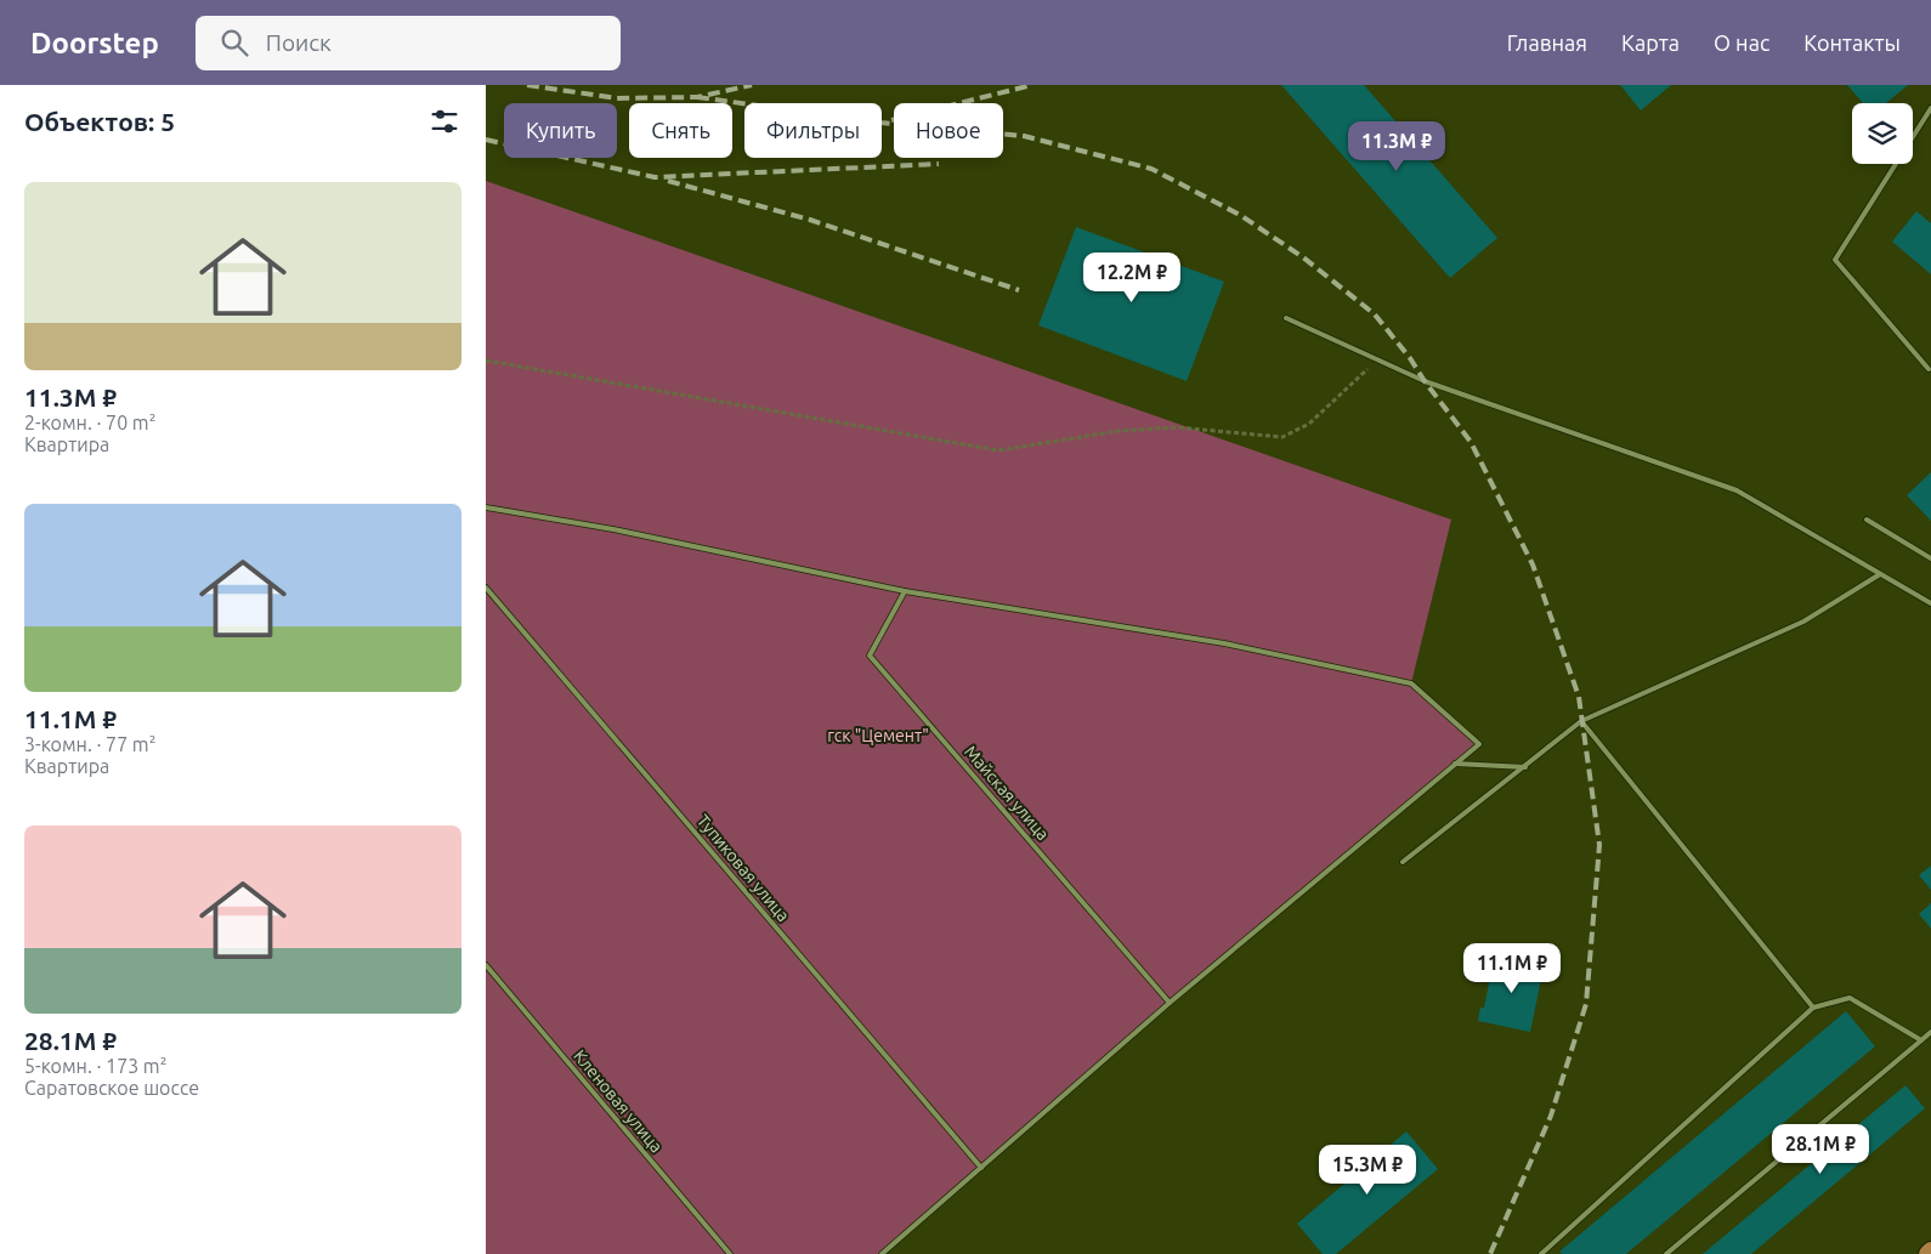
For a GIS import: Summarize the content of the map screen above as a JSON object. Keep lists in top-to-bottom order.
{
  "streets": {
    "lane": ["Майская улица", "Тупиковая улица", "Кленовая улица"]
  },
  "parks": ["гск \"Цемент\""],
  "page": {
    "header": "Doorstep",
    "search": "Поиск",
    "nav": [
      "Главная",
      "Карта",
      "О нас",
      "Контакты"
    ],
    "heading": "Объектов: 5",
    "chip": [
      "Купить",
      "Снять",
      "Фильтры",
      "Новое"
    ],
    "price": [
      "11.3M ₽",
      "12.2M ₽",
      "11.1M ₽",
      "28.1M ₽",
      "15.3M ₽"
    ],
    "list": [
      {
        "name": "11.3M ₽",
        "note": "2-комн. · 70 m² · Квартира"
      },
      {
        "name": "11.1M ₽",
        "note": "3-комн. · 77 m² · Квартира"
      },
      {
        "name": "28.1M ₽",
        "note": "5-комн. · 173 m² · Саратовское шоссе"
      }
    ]
  }
}
